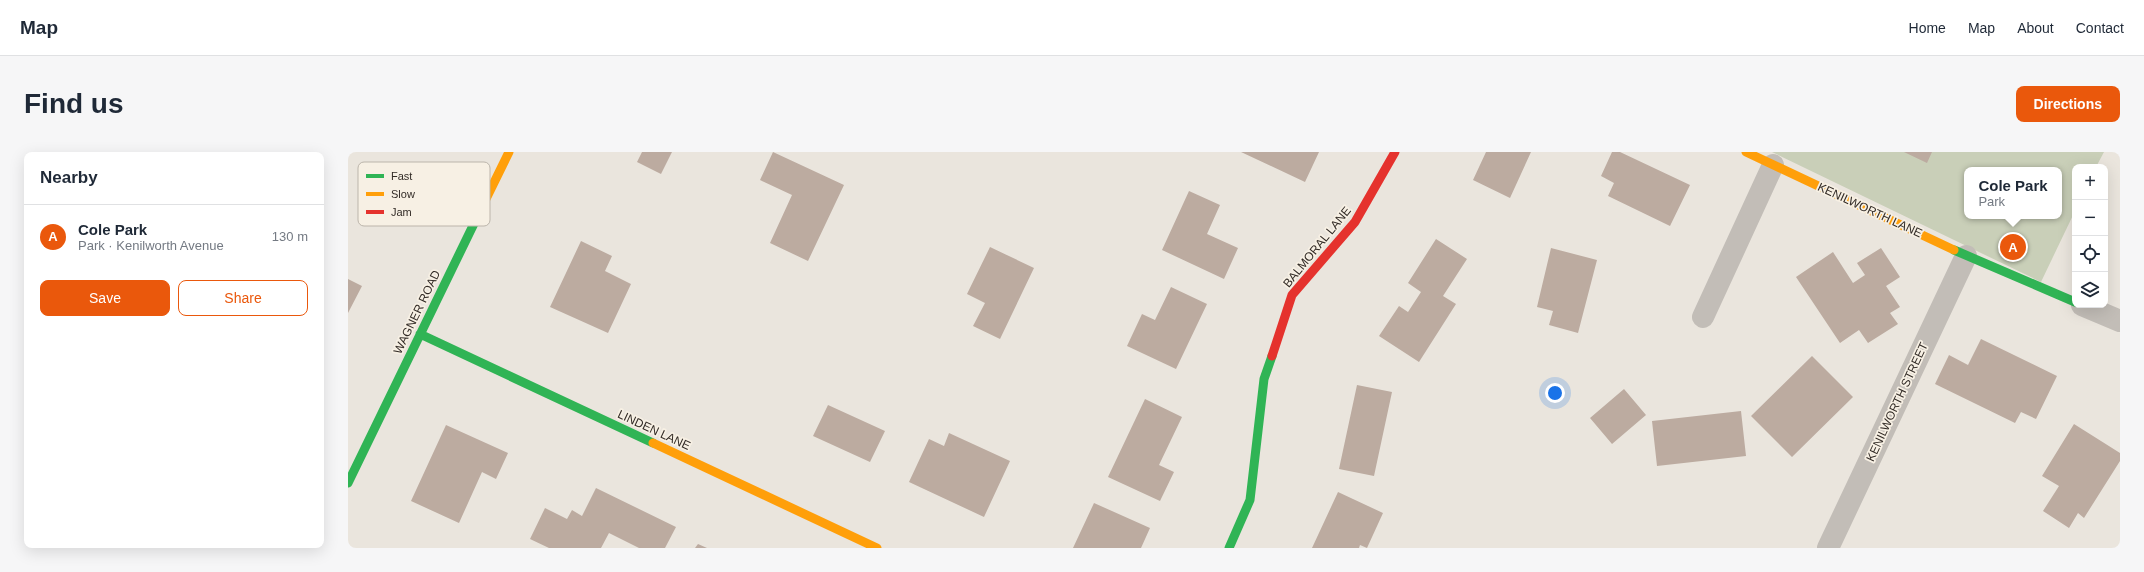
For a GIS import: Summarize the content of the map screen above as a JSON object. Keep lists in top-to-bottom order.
{
  "streets": {
    "street": [
      "KENILWORTH LANE",
      "BALMORAL LANE",
      "WAGNER ROAD",
      "KENILWORTH STREET",
      "LINDEN LANE"
    ]
  },
  "crossings": [
    ["KENILWORTH LANE", "KENILWORTH STREET"],
    ["WAGNER ROAD", "LINDEN LANE"]
  ],
  "legend": ["Fast", "Slow", "Jam"],
  "page": {
    "header": "Map",
    "nav": [
      "Home",
      "Map",
      "About",
      "Contact"
    ],
    "buttons": [
      "Directions",
      ["Save", "Share"]
    ],
    "title": "Find us",
    "heading": "Nearby",
    "map_buttons": ["+", "−"],
    "popup": ["Cole Park", "Park"],
    "list": [
      {
        "mark": "A",
        "name": "Cole Park",
        "note": "Park · Kenilworth Avenue",
        "value": "130 m"
      }
    ],
    "pins": "A"
  }
}
